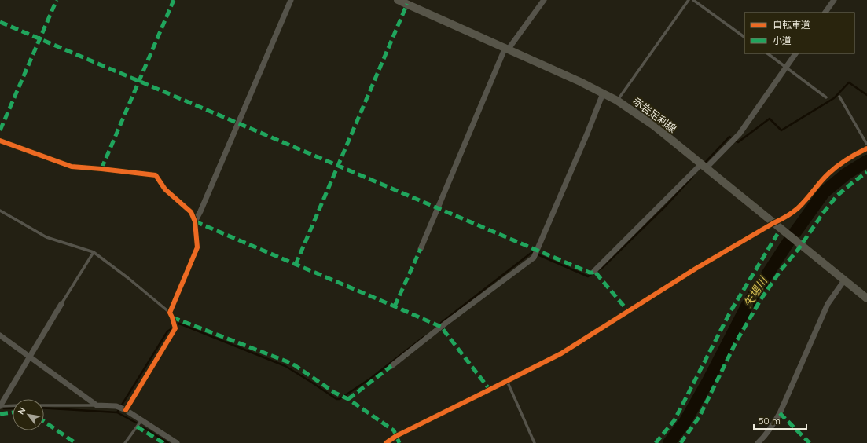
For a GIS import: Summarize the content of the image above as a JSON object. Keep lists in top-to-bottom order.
{
  "streets": {
    "main road": ["赤岩足利線"]
  },
  "water": ["矢場川"],
  "legend": ["自転車道", "小道"],
  "scale_bar": "50 m",
  "north": "top left"
}
